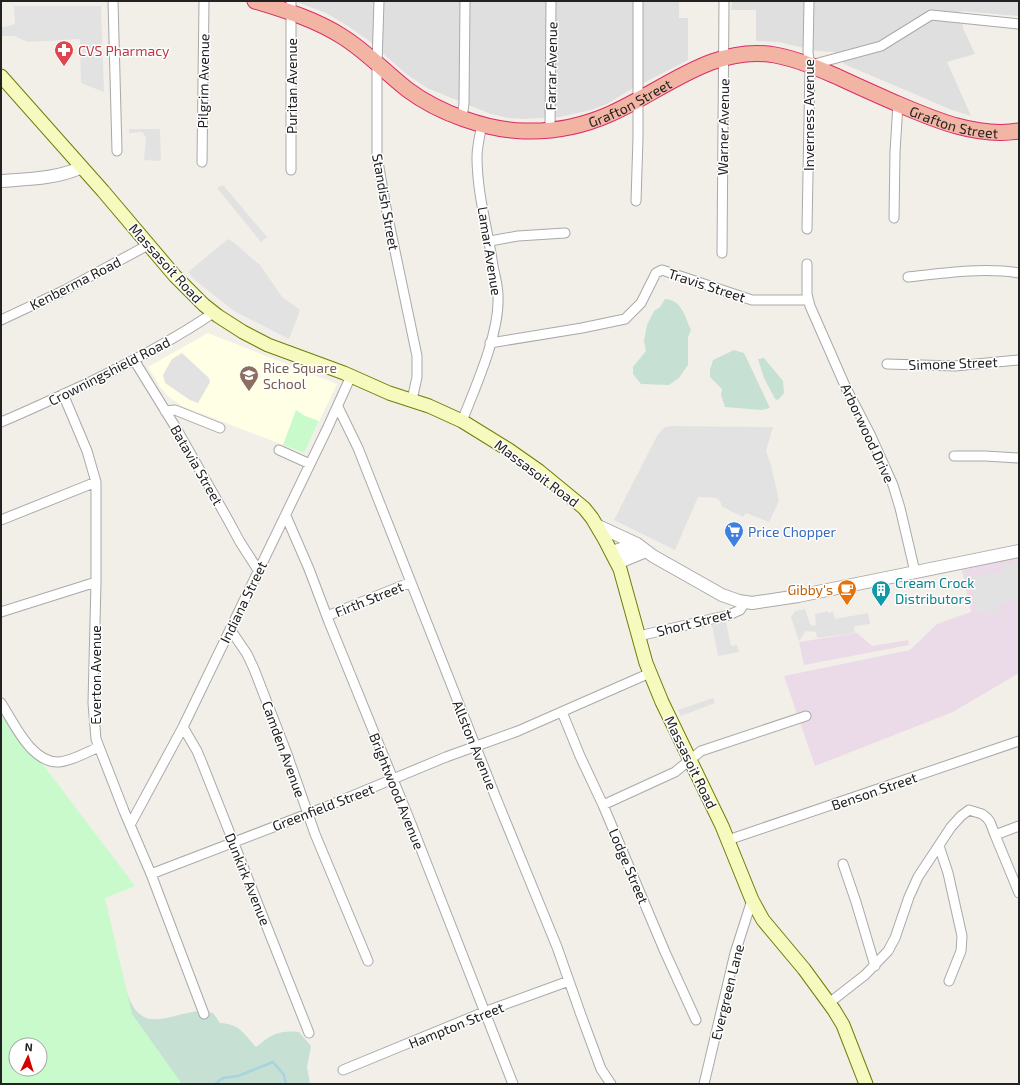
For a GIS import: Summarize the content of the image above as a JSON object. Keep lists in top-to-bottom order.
{
  "streets": {
    "highway": ["Grafton Street"],
    "main road": ["Massasoit Road"],
    "street": [
      "Farrar Avenue",
      "Pilgrim Avenue",
      "Puritan Avenue",
      "Inverness Avenue",
      "Warner Avenue",
      "Standish Street",
      "Lamar Avenue",
      "Kenberma Road",
      "Travis Street",
      "Simone Street",
      "Crowningshield Road",
      "Arborwood Drive",
      "Batavia Street",
      "Firth Street",
      "Indiana Street",
      "Short Street",
      "Everton Avenue",
      "Allston Avenue",
      "Camden Avenue",
      "Brightwood Avenue",
      "Benson Street",
      "Greenfield Street",
      "Lodge Street",
      "Dunkirk Avenue",
      "Evergreen Lane",
      "Hampton Street"
    ]
  },
  "crossings": [
    ["Farrar Avenue", "Grafton Street"],
    ["Puritan Avenue", "Grafton Street"],
    ["Grafton Street", "Inverness Avenue"],
    ["Grafton Street", "Warner Avenue"],
    ["Grafton Street", "Standish Street"],
    ["Grafton Street", "Lamar Avenue"],
    ["Standish Street", "Massasoit Road"],
    ["Lamar Avenue", "Massasoit Road"],
    ["Lamar Avenue", "Travis Street"],
    ["Massasoit Road", "Kenberma Road"],
    ["Massasoit Road", "Crowningshield Road"],
    ["Massasoit Road", "Indiana Street"],
    ["Massasoit Road", "Short Street"],
    ["Massasoit Road", "Benson Street"],
    ["Massasoit Road", "Greenfield Street"],
    ["Massasoit Road", "Evergreen Lane"],
    ["Travis Street", "Arborwood Drive"],
    ["Crowningshield Road", "Batavia Street"],
    ["Crowningshield Road", "Everton Avenue"],
    ["Batavia Street", "Indiana Street"],
    ["Firth Street", "Allston Avenue"],
    ["Firth Street", "Brightwood Avenue"],
    ["Indiana Street", "Everton Avenue"],
    ["Indiana Street", "Allston Avenue"],
    ["Indiana Street", "Camden Avenue"],
    ["Indiana Street", "Brightwood Avenue"],
    ["Indiana Street", "Dunkirk Avenue"],
    ["Everton Avenue", "Greenfield Street"],
    ["Allston Avenue", "Greenfield Street"],
    ["Allston Avenue", "Hampton Street"],
    ["Camden Avenue", "Greenfield Street"],
    ["Brightwood Avenue", "Greenfield Street"],
    ["Brightwood Avenue", "Hampton Street"],
    ["Greenfield Street", "Lodge Street"],
    ["Greenfield Street", "Dunkirk Avenue"]
  ],
  "places": {
    "pharmacy": ["CVS Pharmacy"],
    "school or university": ["Rice Square School"],
    "supermarket": ["Price Chopper"],
    "cafe": ["Gibby's"],
    "building": ["Cream Crock Distributors"]
  },
  "north": "top"
}
